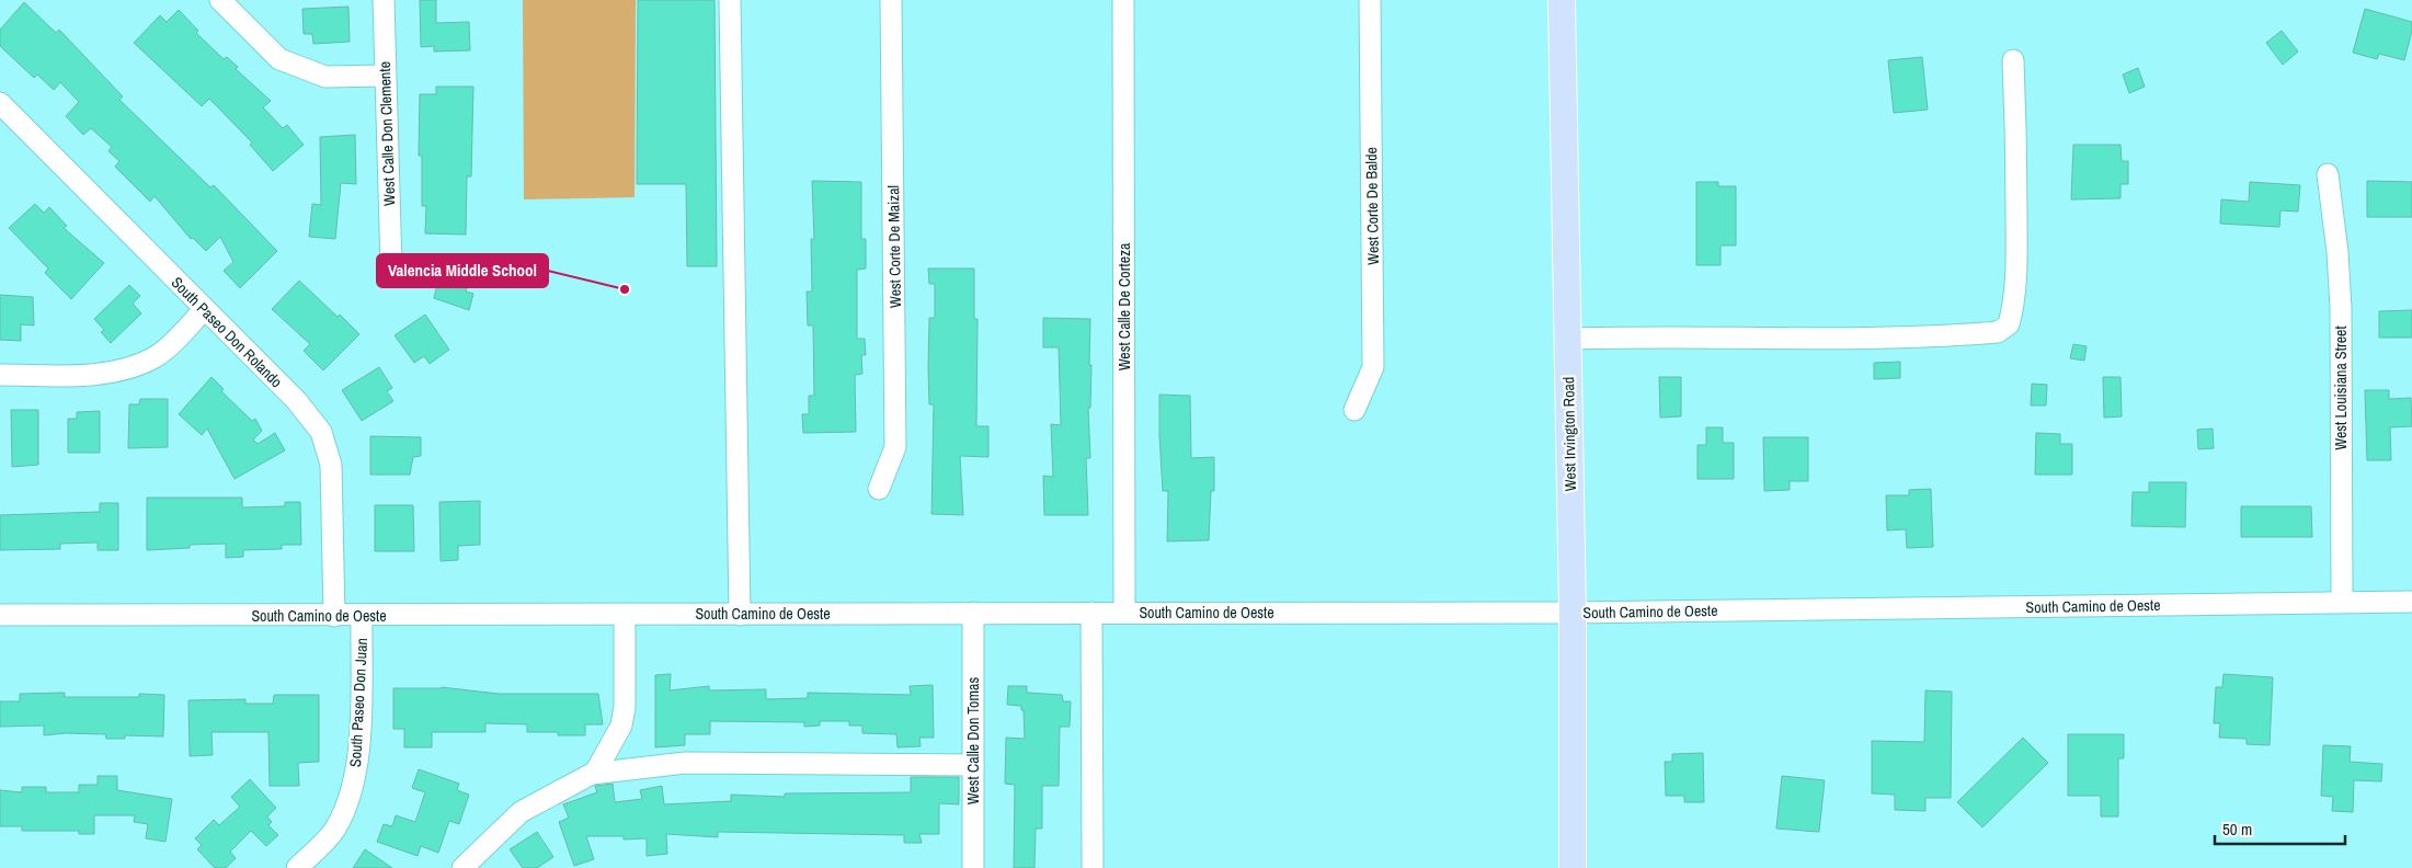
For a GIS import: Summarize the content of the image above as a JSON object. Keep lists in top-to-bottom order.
{
  "streets": {
    "main road": ["West Irvington Road"],
    "street": [
      "West Calle Don Clemente",
      "West Corte De Balde",
      "West Corte De Maizal",
      "West Calle De Corteza",
      "South Paseo Don Rolando",
      "West Louisiana Street",
      "South Camino de Oeste",
      "South Paseo Don Juan",
      "West Calle Don Tomas"
    ]
  },
  "crossings": [
    ["West Calle De Corteza", "South Camino de Oeste"],
    ["South Paseo Don Rolando", "South Camino de Oeste"],
    ["West Louisiana Street", "South Camino de Oeste"],
    ["West Irvington Road", "South Camino de Oeste"],
    ["South Camino de Oeste", "South Paseo Don Juan"],
    ["South Camino de Oeste", "West Calle Don Tomas"]
  ],
  "places": ["Valencia Middle School"],
  "scale_bar": "50 m"
}
